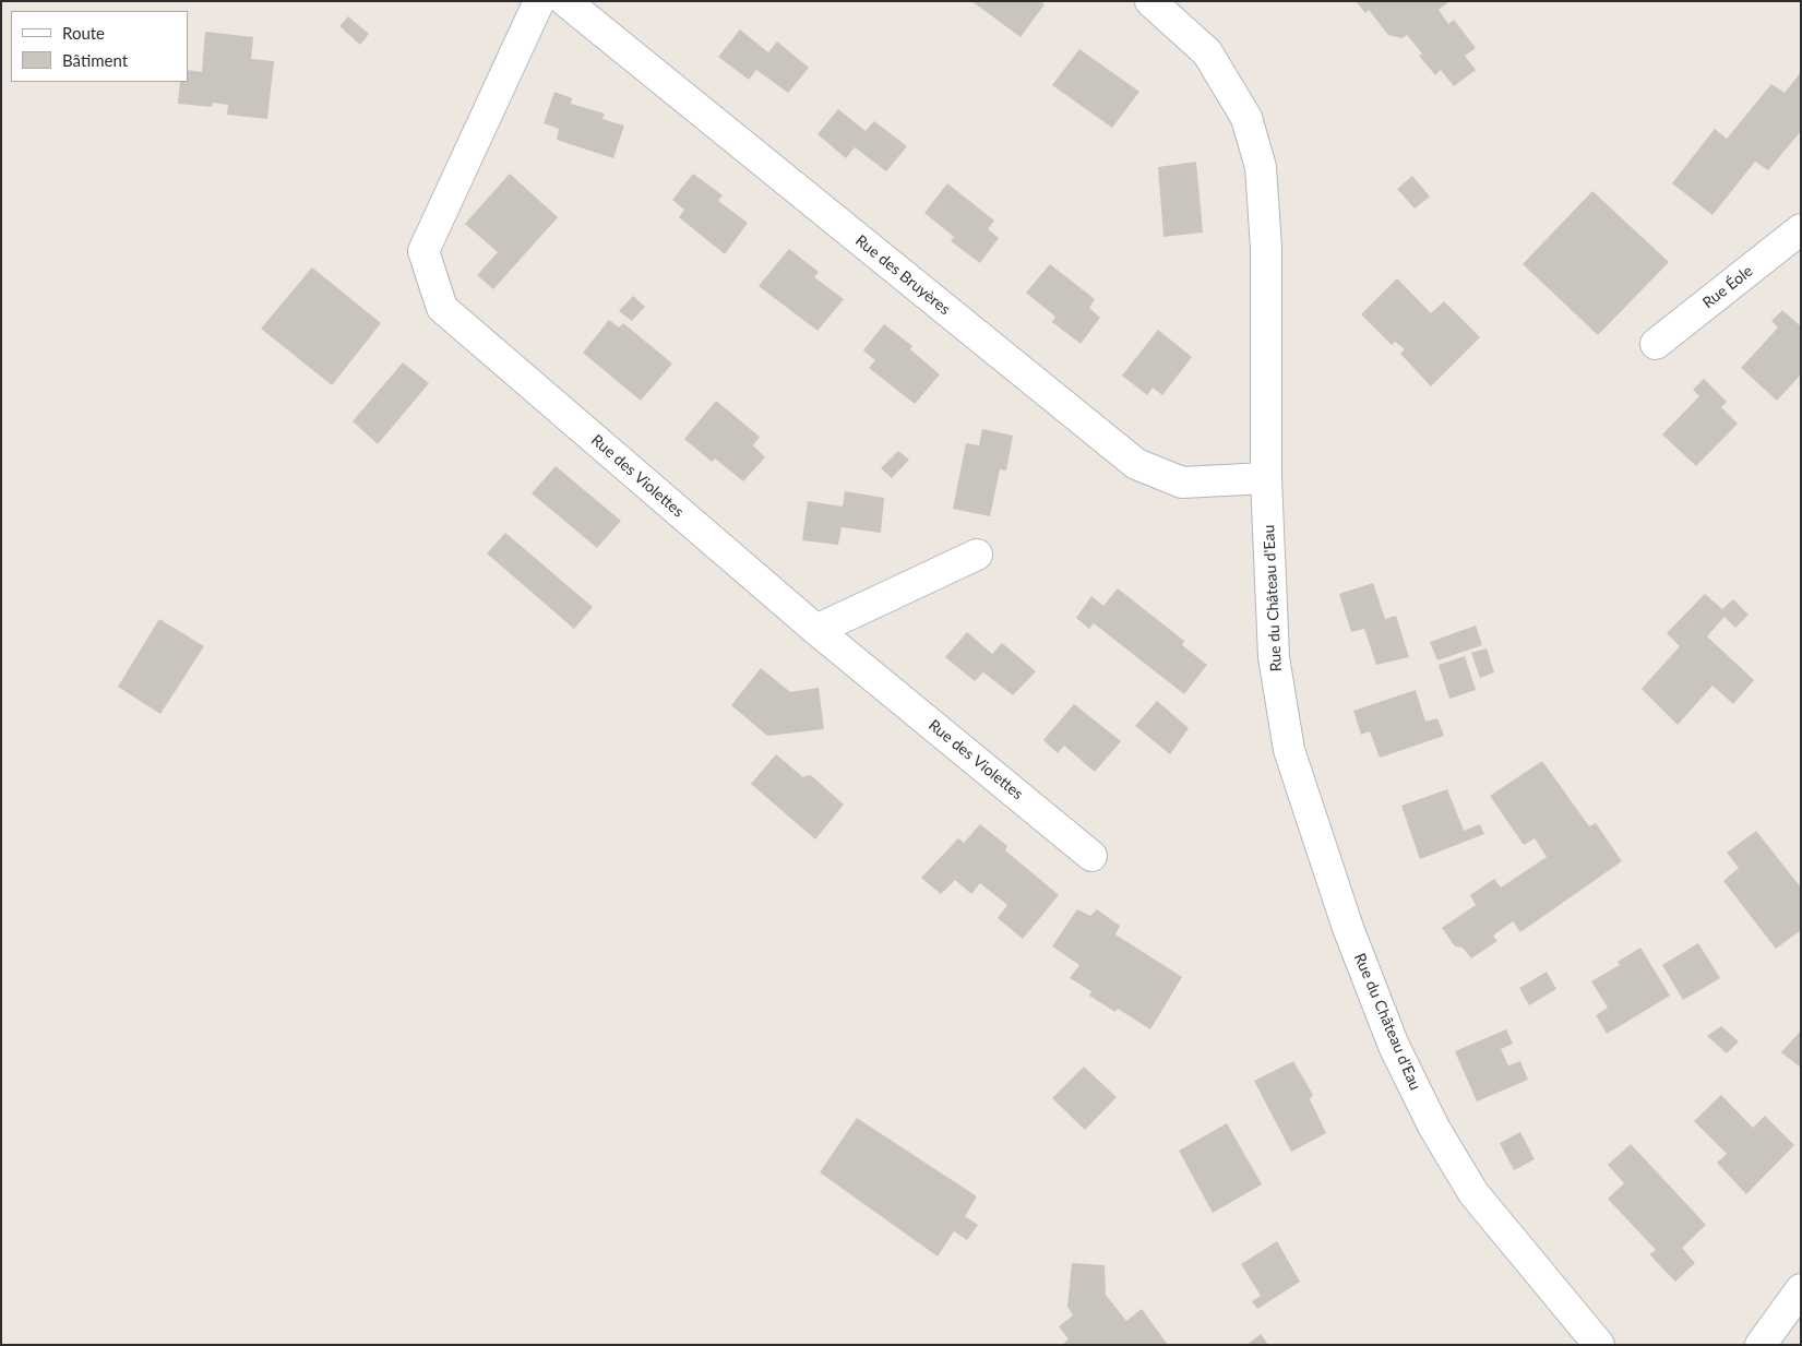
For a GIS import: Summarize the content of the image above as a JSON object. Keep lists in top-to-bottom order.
{
  "streets": {
    "street": [
      "Rue des Bruyères",
      "Rue Éole",
      "Rue des Violettes",
      "Rue du Château d'Eau"
    ]
  },
  "crossings": [
    ["Rue des Bruyères", "Rue du Château d'Eau"]
  ],
  "legend": ["Route", "Bâtiment"]
}
